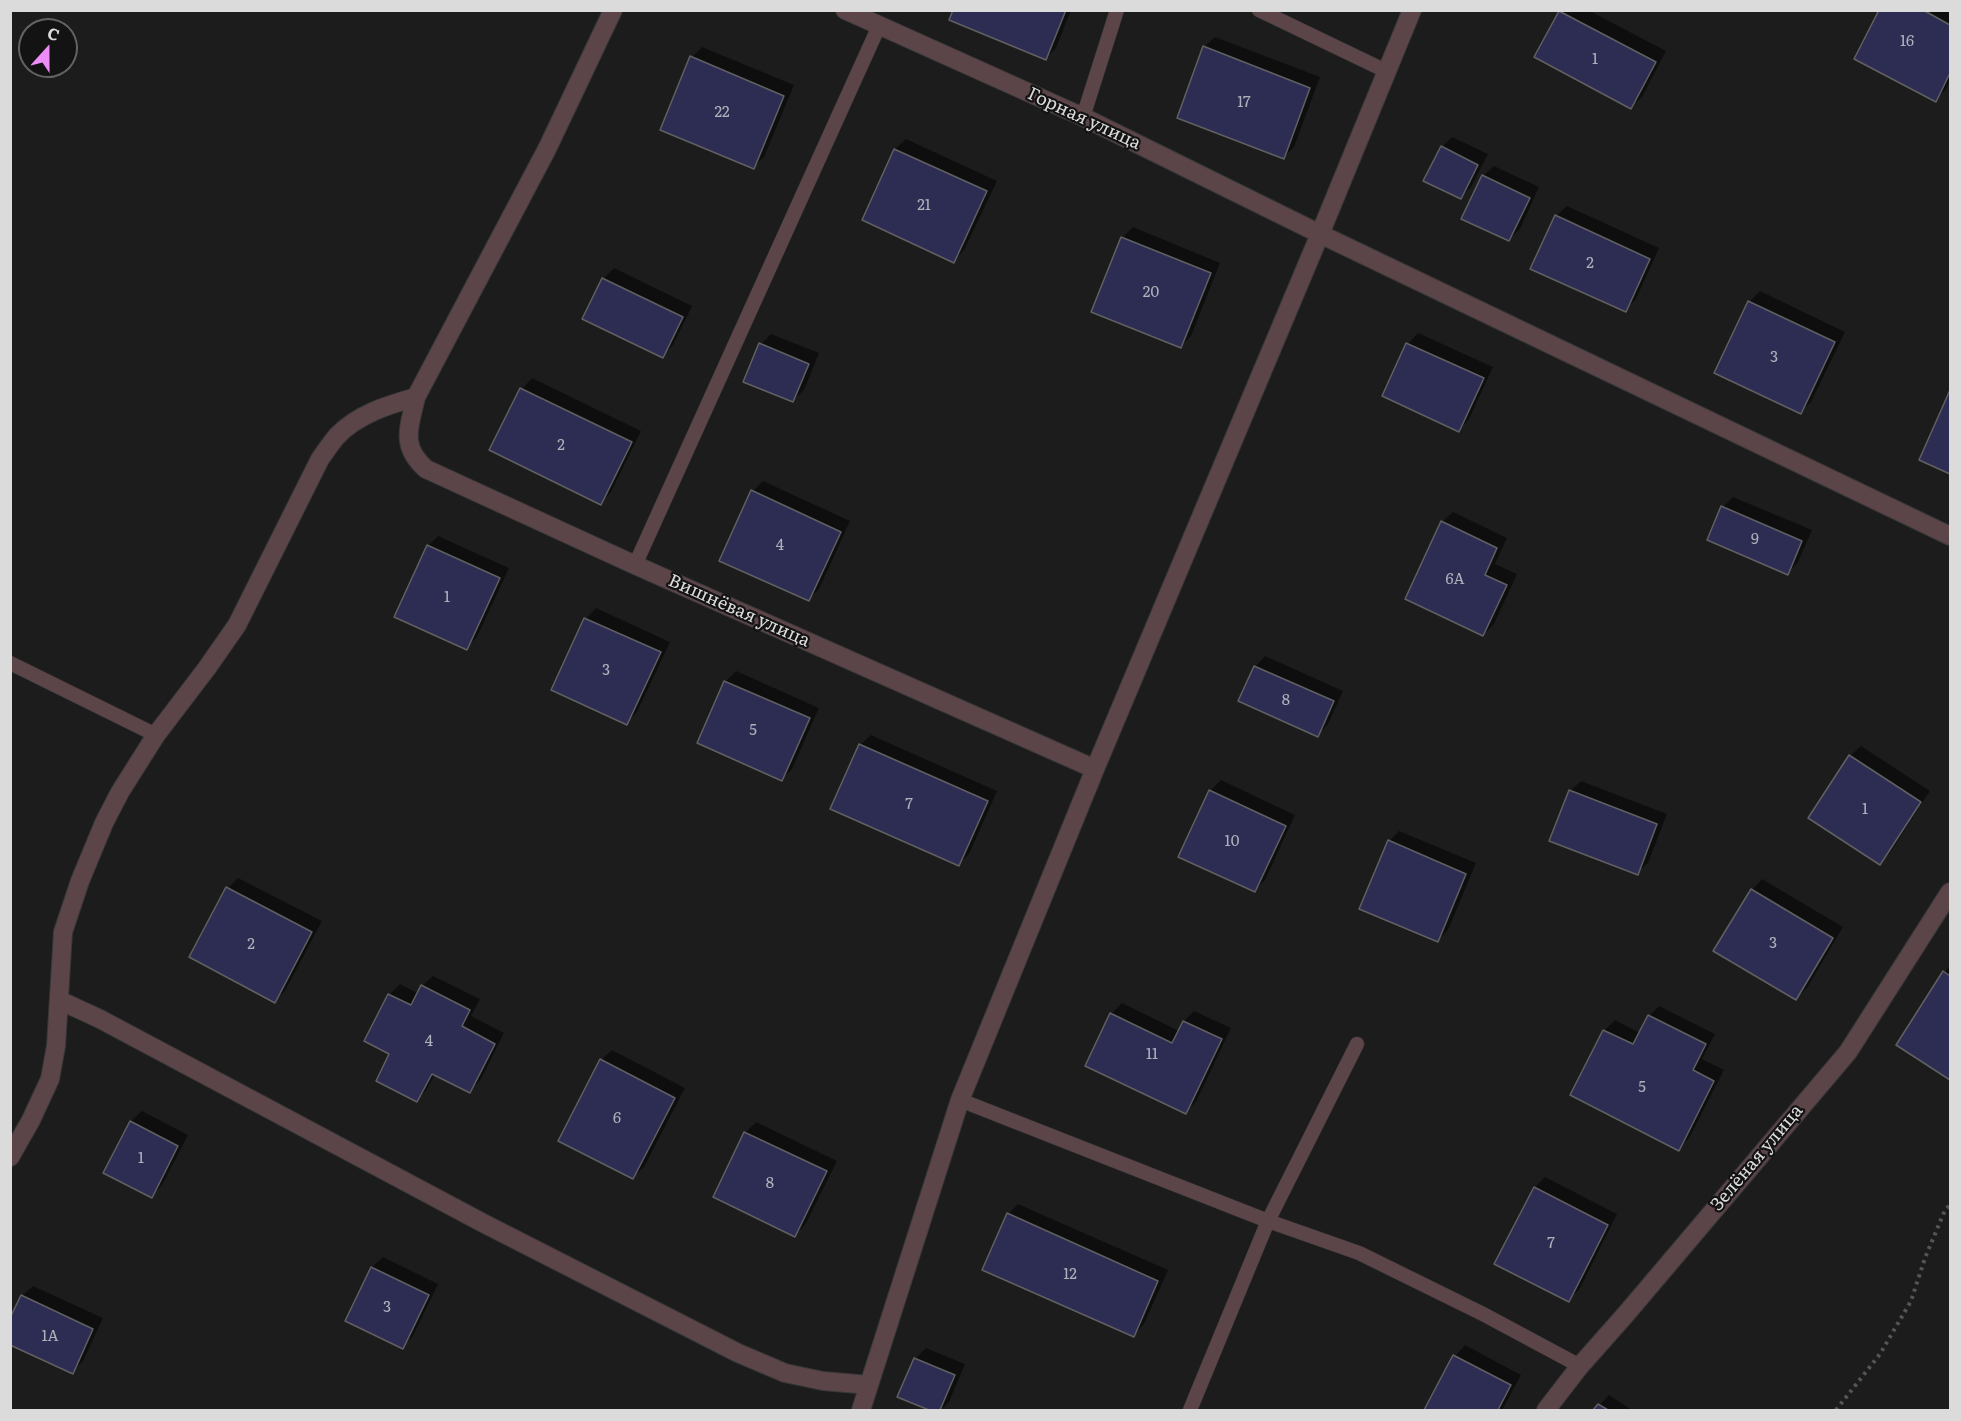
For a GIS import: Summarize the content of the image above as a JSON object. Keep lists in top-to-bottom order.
{
  "streets": {
    "street": ["Горная улица", "Вишнёвая улица", "Зелёная улица"]
  },
  "house_numbers": [
    "16",
    "1",
    "17",
    "22",
    "21",
    "2",
    "20",
    "3",
    "2",
    "9",
    "4",
    "6А",
    "1",
    "3",
    "8",
    "5",
    "7",
    "1",
    "10",
    "3",
    "2",
    "4",
    "11",
    "5",
    "6",
    "1",
    "8",
    "7",
    "12",
    "3",
    "1А"
  ],
  "north": "top"
}
